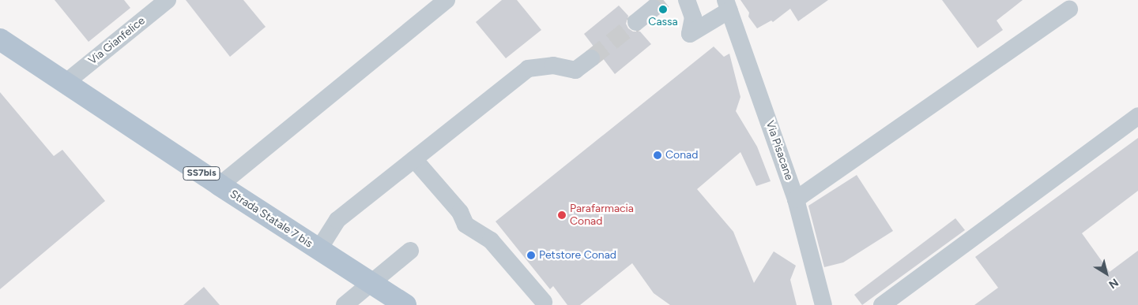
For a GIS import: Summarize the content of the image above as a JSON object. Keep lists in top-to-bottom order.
{
  "streets": {
    "main road": ["SS7bis", "Strada Statale 7 bis"],
    "street": ["Via Gianfelice", "Via Pisacane"]
  },
  "crossings": [
    ["Via Gianfelice", "Strada Statale 7 bis"]
  ],
  "places": [
    "Cassa",
    "Conad",
    "Parafarmacia Conad",
    "Petstore Conad"
  ],
  "north": "bottom right"
}
